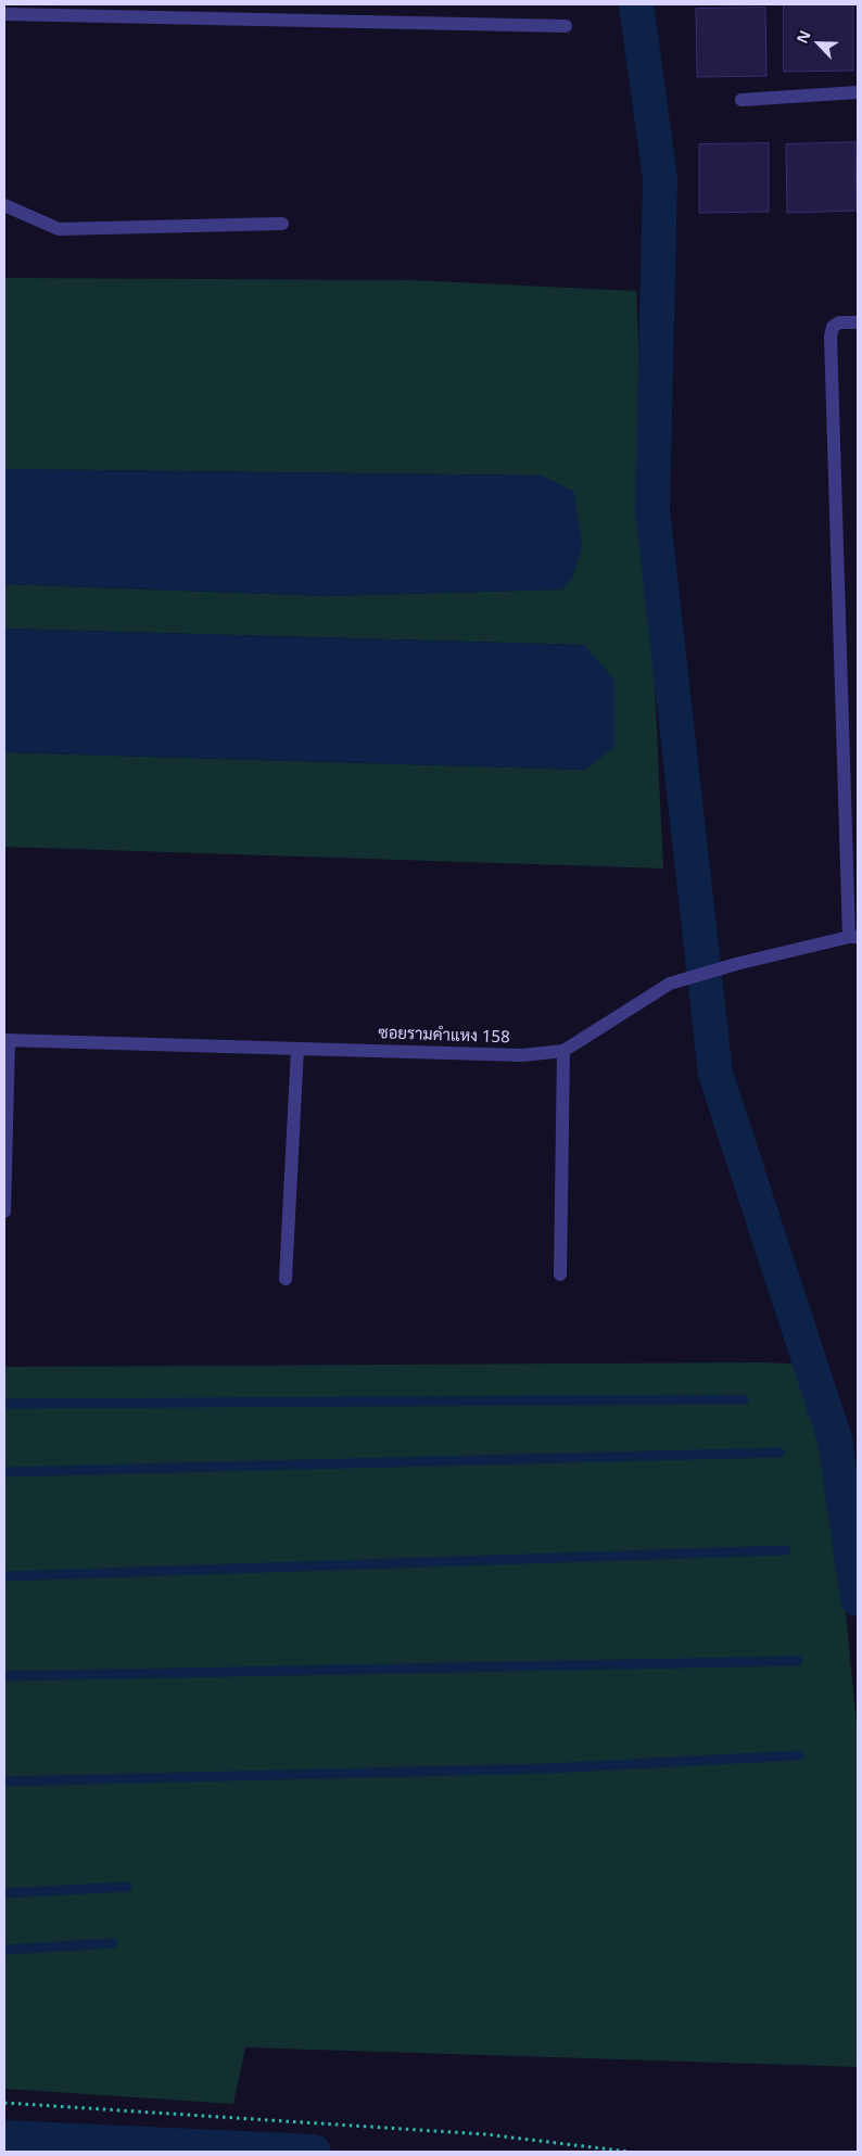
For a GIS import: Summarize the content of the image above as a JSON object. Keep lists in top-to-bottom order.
{
  "streets": {
    "street": ["ซอยรามคำแหง 158"]
  },
  "north": "top left"
}
